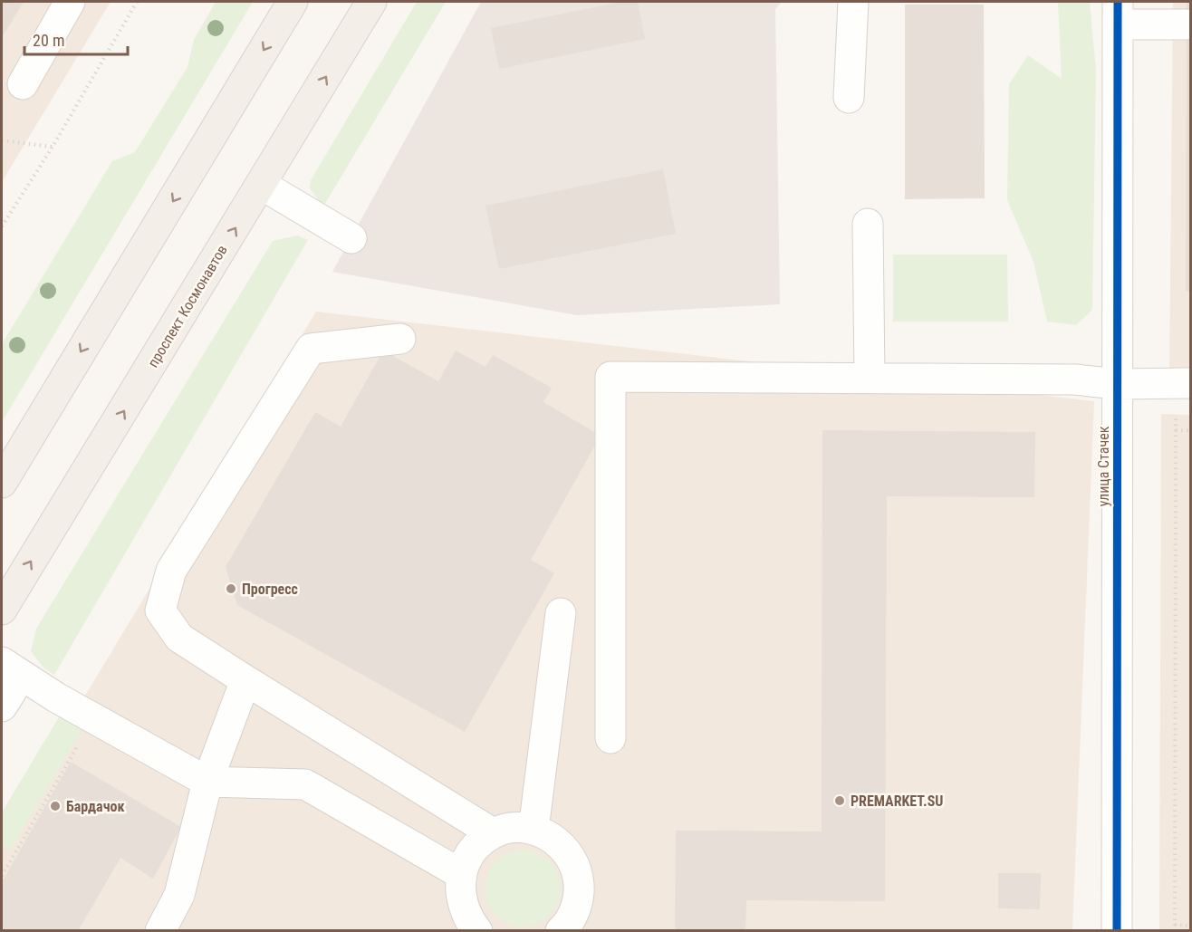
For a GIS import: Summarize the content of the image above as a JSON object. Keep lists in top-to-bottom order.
{
  "streets": {
    "main road": ["проспект Космонавтов"],
    "street": ["улица Стачек"]
  },
  "places": ["Прогресс", "PREMARKET.SU", "Бардачок"],
  "scale_bar": "20 m"
}
